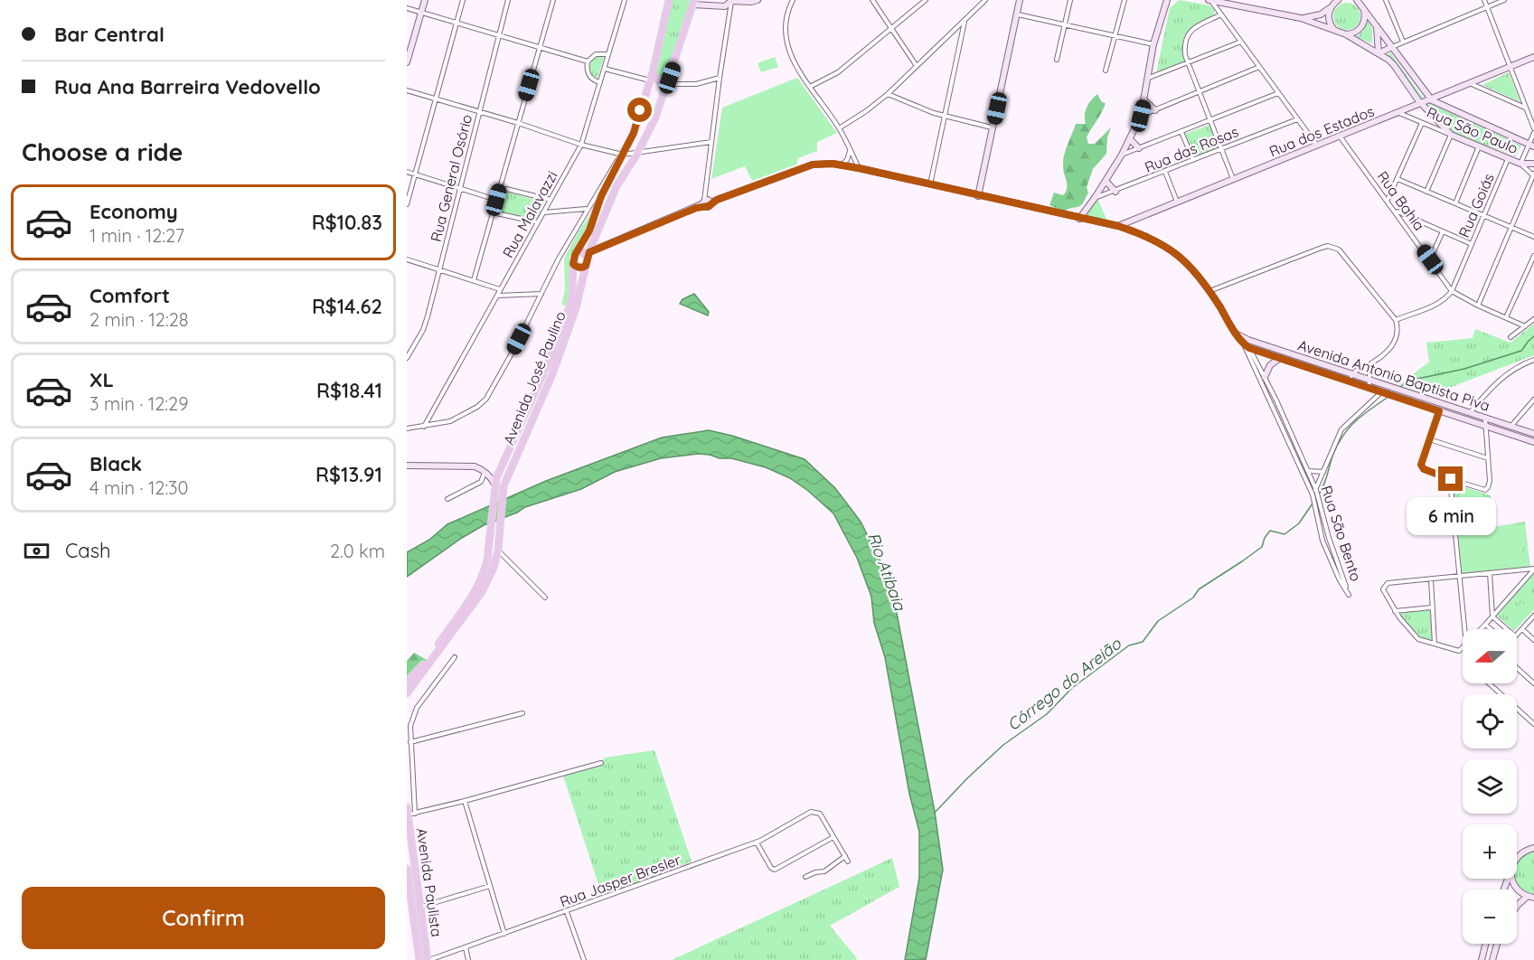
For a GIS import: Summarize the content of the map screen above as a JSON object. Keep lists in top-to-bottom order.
{
  "streets": {
    "main road": [
      "Rua São Paulo",
      "Rua dos Estados",
      "Avenida Antonio Baptista Piva",
      "Avenida José Paulino",
      "Rua São Bento",
      "Avenida Paulista"
    ],
    "street": [
      "Rua das Rosas",
      "Rua General Osório",
      "Rua Bahia",
      "Rua Goiás",
      "Rua Malavazzi",
      "Rua Jasper Bresler"
    ]
  },
  "crossings": [
    ["Rua São Paulo", "Rua dos Estados"],
    ["Rua São Paulo", "Rua Goiás"],
    ["Rua dos Estados", "Rua Bahia"],
    ["Rua dos Estados", "Rua São Bento"],
    ["Rua Bahia", "Rua Goiás"],
    ["Avenida Antonio Baptista Piva", "Rua São Bento"],
    ["Rua Jasper Bresler", "Avenida Paulista"]
  ],
  "water": ["Rio Atibaia", "Córrego do Areião"],
  "north": "left",
  "page": {
    "banner": ["Bar Central", "Rua Ana Barreira Vedovello"],
    "heading": "Choose a ride",
    "list": [
      {
        "name": "Economy",
        "note": "1 min · 12:27",
        "value": "R$10.83"
      },
      {
        "name": "Comfort",
        "note": "2 min · 12:28",
        "value": "R$14.62"
      },
      {
        "name": "XL",
        "note": "3 min · 12:29",
        "value": "R$18.41"
      },
      {
        "name": "Black",
        "note": "4 min · 12:30",
        "value": "R$13.91"
      }
    ],
    "bubble": "6 min",
    "pay": ["Cash", "2.0 km"],
    "map_buttons": ["+", "−"],
    "buttons": "Confirm"
  }
}
